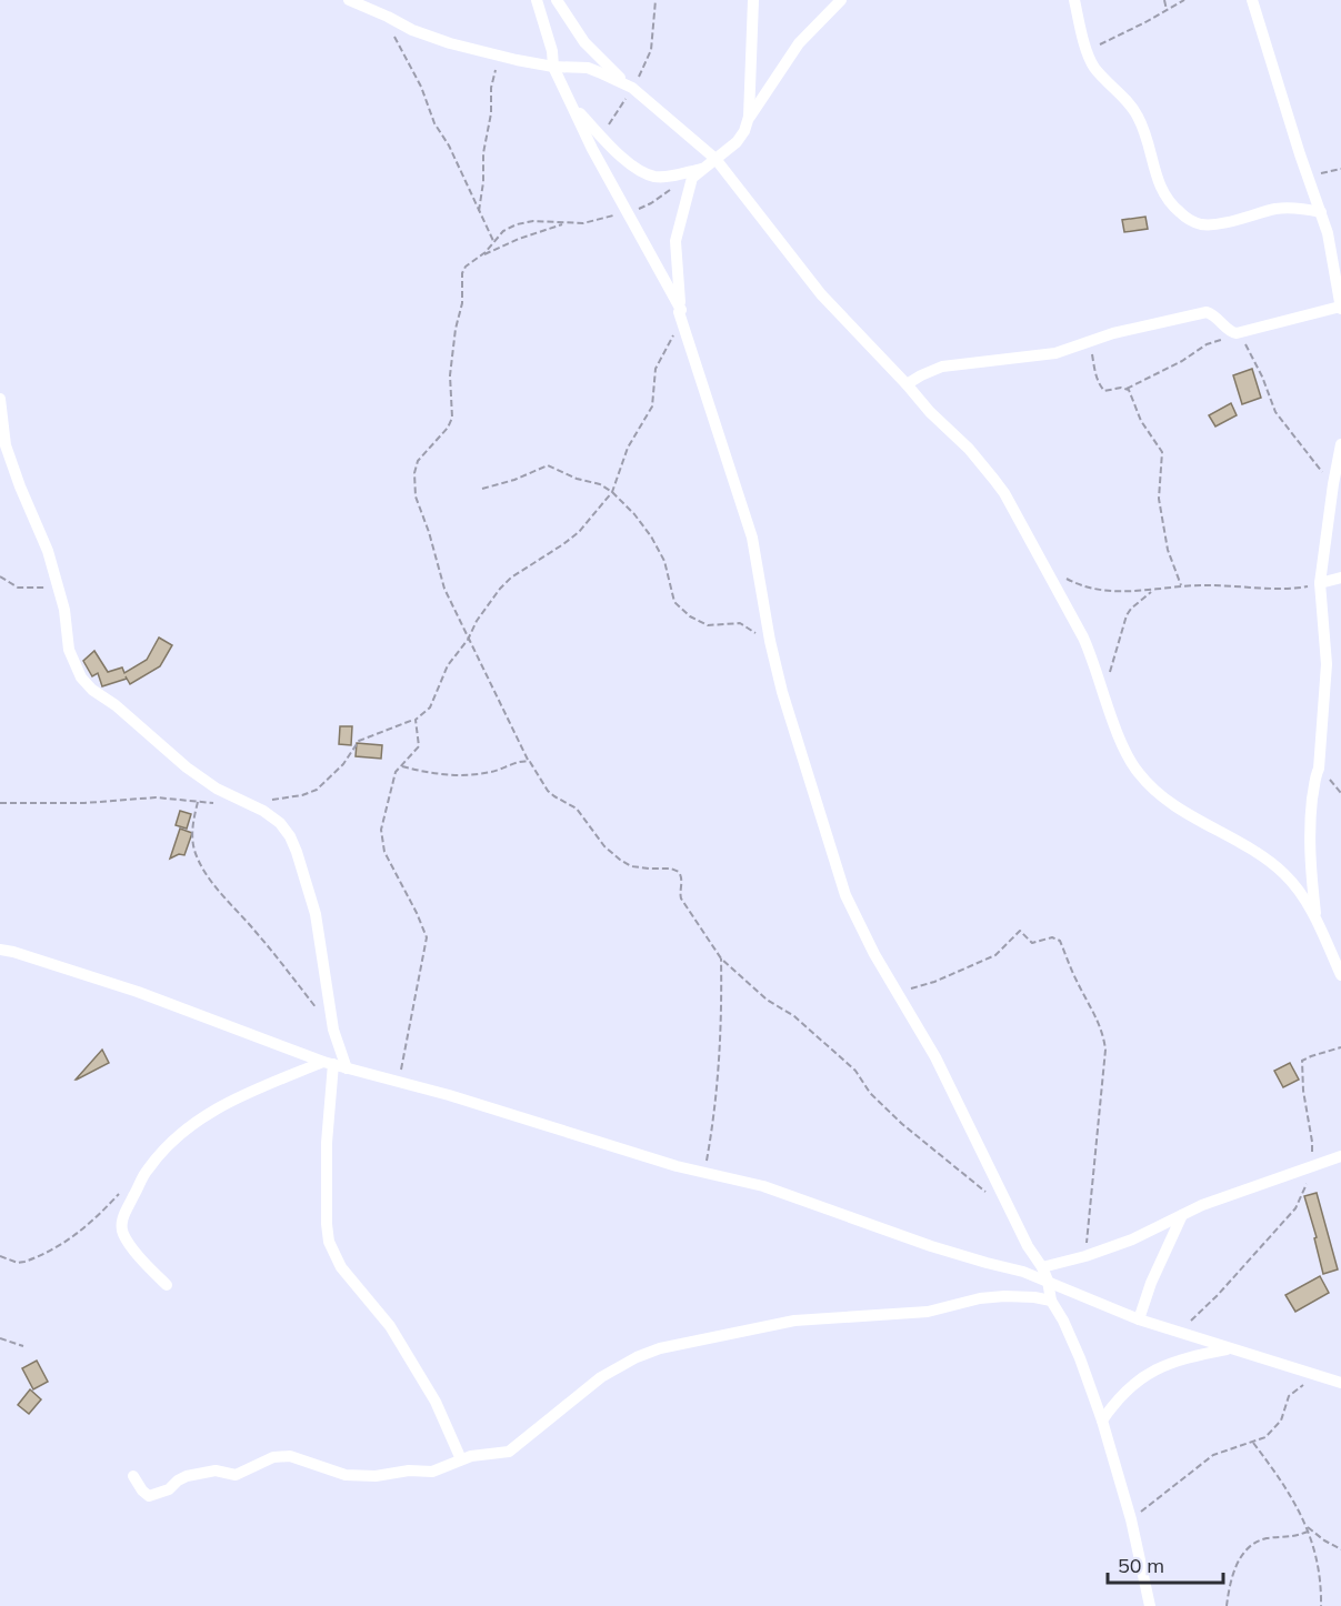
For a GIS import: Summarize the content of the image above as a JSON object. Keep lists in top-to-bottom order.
{
  "scale_bar": "50 m"
}
